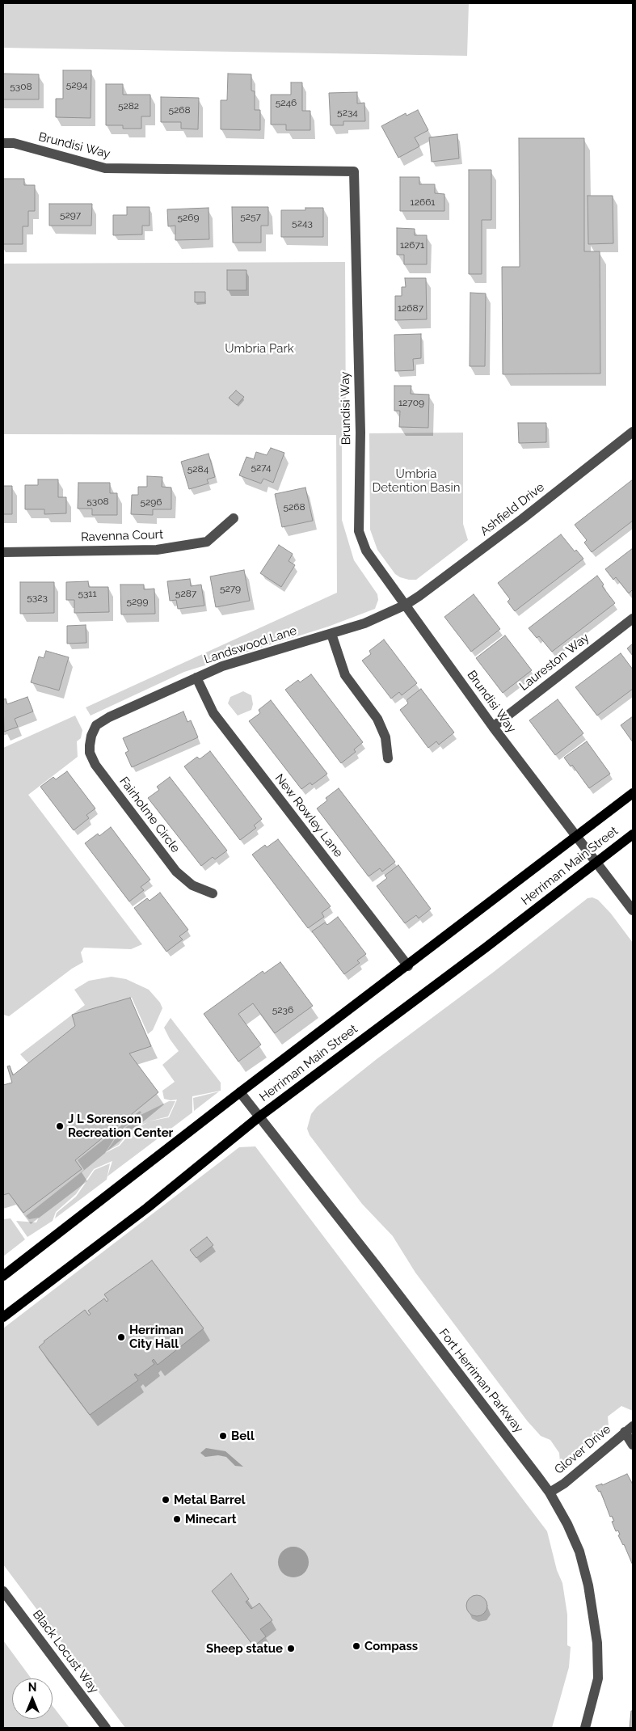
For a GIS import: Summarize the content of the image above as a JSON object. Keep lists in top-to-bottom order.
{
  "streets": {
    "main road": ["Herriman Main Street"],
    "street": [
      "Brundisi Way",
      "Ashfield Drive",
      "Ravenna Court",
      "Landswood Lane",
      "Laureston Way",
      "Fairholme Circle",
      "New Rowley Lane",
      "Fort Herriman Parkway",
      "Glover Drive",
      "Black Locust Way"
    ]
  },
  "crossings": [
    ["Brundisi Way", "Ashfield Drive"],
    ["Brundisi Way", "Landswood Lane"],
    ["Brundisi Way", "Laureston Way"],
    ["Brundisi Way", "Herriman Main Street"],
    ["Ashfield Drive", "Landswood Lane"],
    ["Landswood Lane", "Fairholme Circle"],
    ["Landswood Lane", "New Rowley Lane"],
    ["New Rowley Lane", "Herriman Main Street"],
    ["Herriman Main Street", "Fort Herriman Parkway"],
    ["Fort Herriman Parkway", "Glover Drive"]
  ],
  "parks": ["Umbria Park", "Umbria Detention Basin"],
  "places": [
    "J L Sorenson Recreation Center",
    "Herriman City Hall",
    "Bell",
    "Metal Barrel",
    "Minecart",
    "Compass",
    "Sheep statue"
  ],
  "house_numbers": [
    "5294",
    "5308",
    "5246",
    "5282",
    "5268",
    "5234",
    "12661",
    "5297",
    "5257",
    "5269",
    "5243",
    "12671",
    "12687",
    "12709",
    "5274",
    "5284",
    "5308",
    "5296",
    "5268",
    "5279",
    "5311",
    "5287",
    "5323",
    "5299",
    "5236"
  ],
  "north": "top"
}
